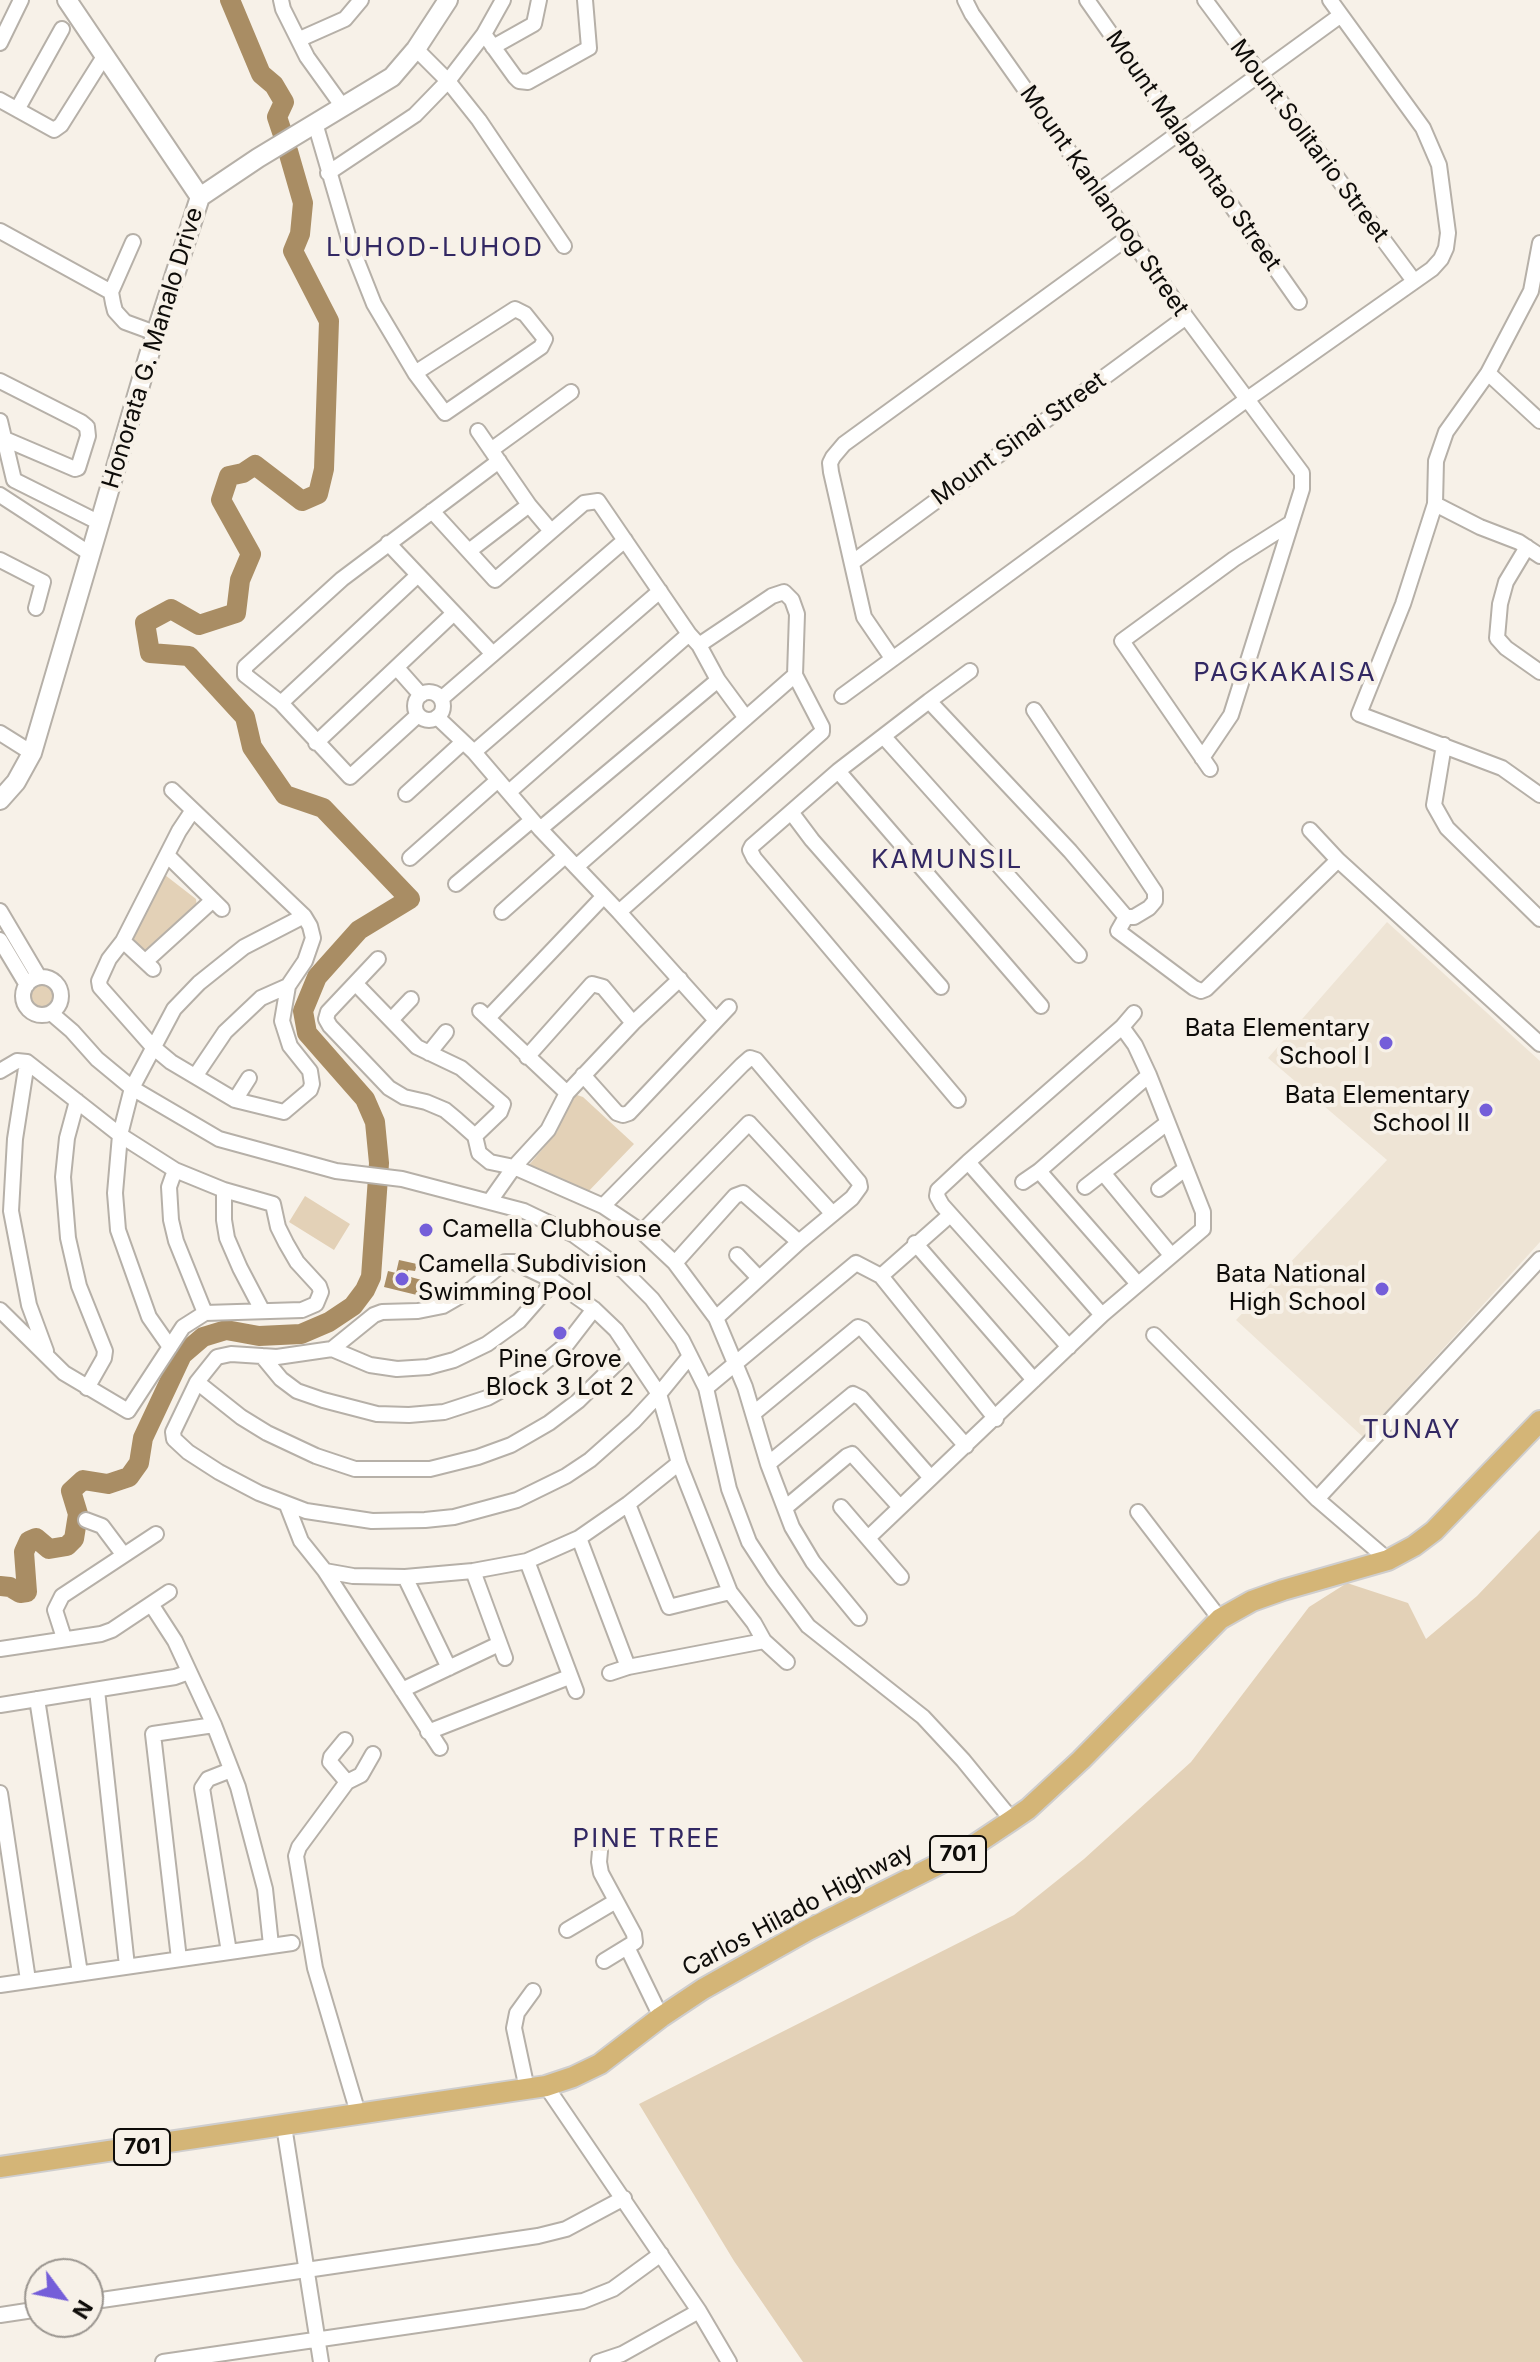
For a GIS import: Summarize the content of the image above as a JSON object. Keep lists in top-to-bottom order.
{
  "streets": {
    "main road": ["701", "Carlos Hilado Highway"],
    "street": [
      "Mount Solitario Street",
      "Mount Malapantao Street",
      "Mount Kanlandog Street",
      "Honorata G. Manalo Drive",
      "Mount Sinai Street"
    ]
  },
  "crossings": [
    ["Mount Kanlandog Street", "Mount Sinai Street"]
  ],
  "districts": [
    "LUHOD-LUHOD",
    "PAGKAKAISA",
    "KAMUNSIL",
    "TUNAY",
    "PINE TREE"
  ],
  "places": [
    "Bata Elementary School I",
    "Bata Elementary School II",
    "Camella Clubhouse",
    "Camella Subdivision Swimming Pool",
    "Bata National High School",
    "Pine Grove Block 3 Lot 2"
  ],
  "north": "bottom right"
}
